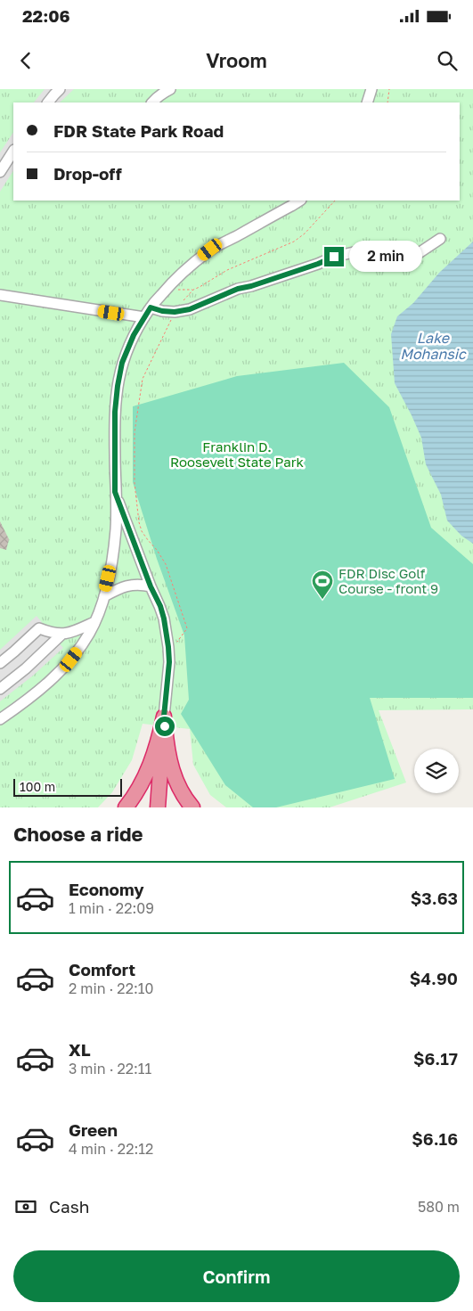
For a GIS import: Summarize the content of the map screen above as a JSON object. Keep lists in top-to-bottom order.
{
  "water": ["Lake Mohansic"],
  "parks": ["Franklin D. Roosevelt State Park"],
  "places": {
    "sports": ["FDR Disc Golf Course - front 9"]
  },
  "scale_bar": "100 m",
  "page": {
    "status": "22:06",
    "header": "Vroom",
    "banner": ["FDR State Park Road", "Drop-off"],
    "bubble": "2 min",
    "scale": "100 m",
    "heading": "Choose a ride",
    "list": [
      {
        "name": "Economy",
        "note": "1 min · 22:09",
        "value": "$3.63"
      },
      {
        "name": "Comfort",
        "note": "2 min · 22:10",
        "value": "$4.90"
      },
      {
        "name": "XL",
        "note": "3 min · 22:11",
        "value": "$6.17"
      },
      {
        "name": "Green",
        "note": "4 min · 22:12",
        "value": "$6.16"
      }
    ],
    "pay": ["Cash", "580 m"],
    "buttons": "Confirm"
  }
}
